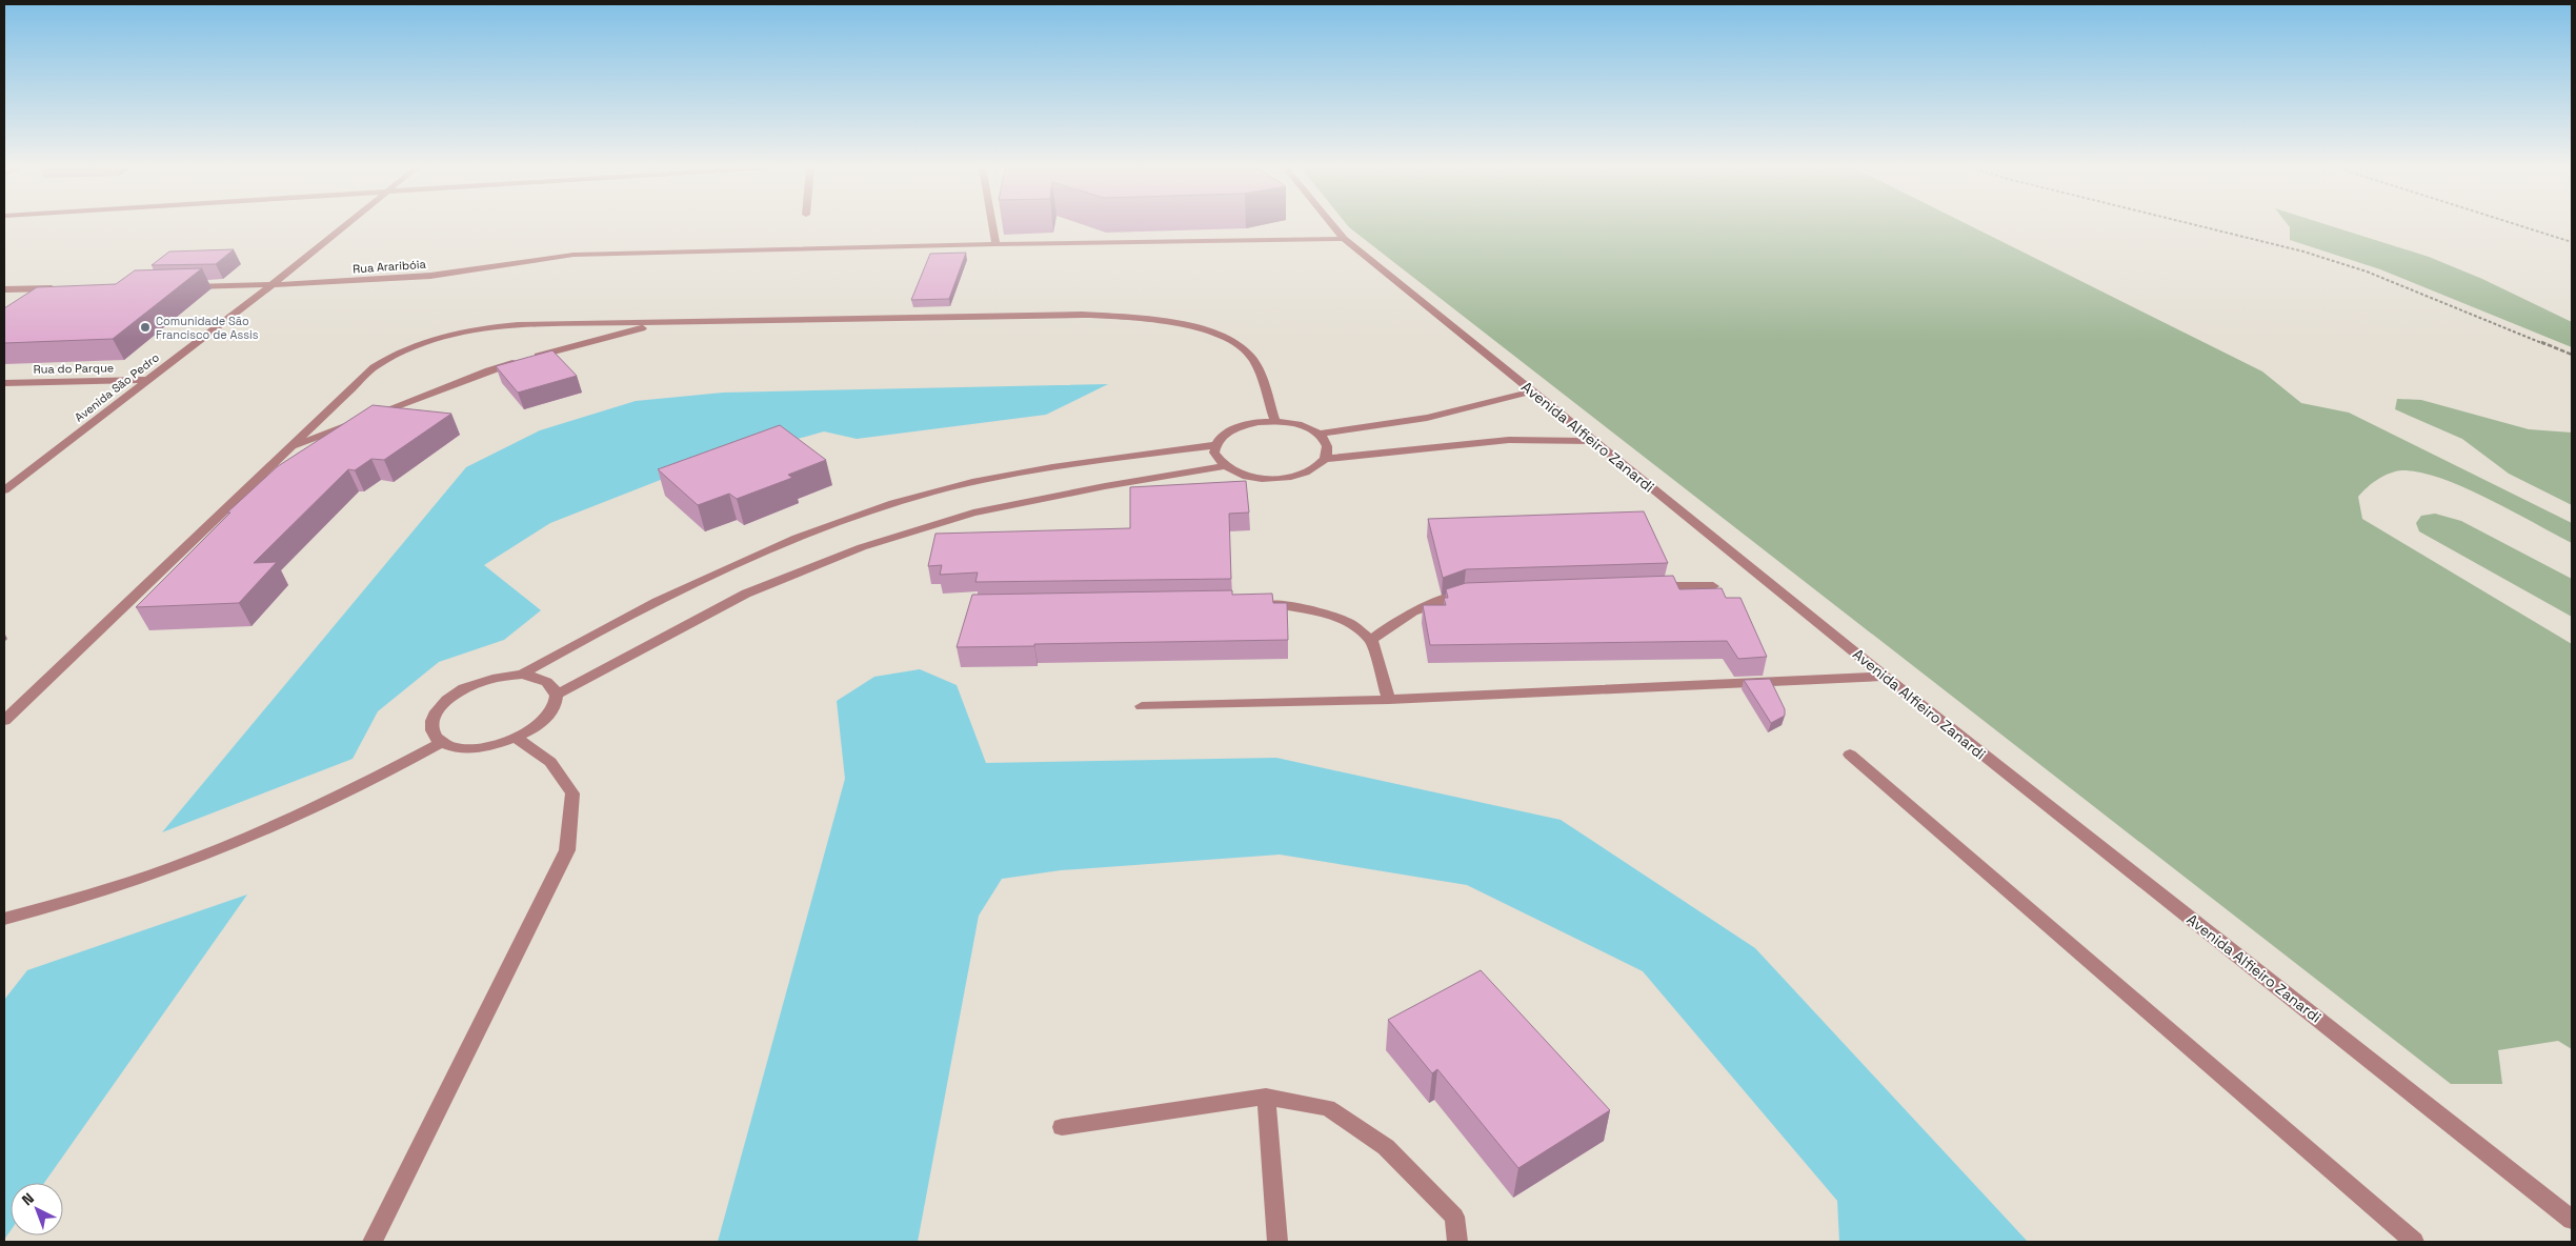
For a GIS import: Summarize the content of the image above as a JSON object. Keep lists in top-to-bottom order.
{
  "streets": {
    "street": [
      "Rua Araribóia",
      "Rua do Parque",
      "Avenida São Pedro",
      "Avenida Alfieiro Zanardi"
    ]
  },
  "crossings": [
    ["Rua Araribóia", "Avenida São Pedro"],
    ["Rua Araribóia", "Avenida Alfieiro Zanardi"],
    ["Rua do Parque", "Avenida São Pedro"]
  ],
  "places": ["Comunidade São Francisco de Assis"],
  "north": "top left"
}
